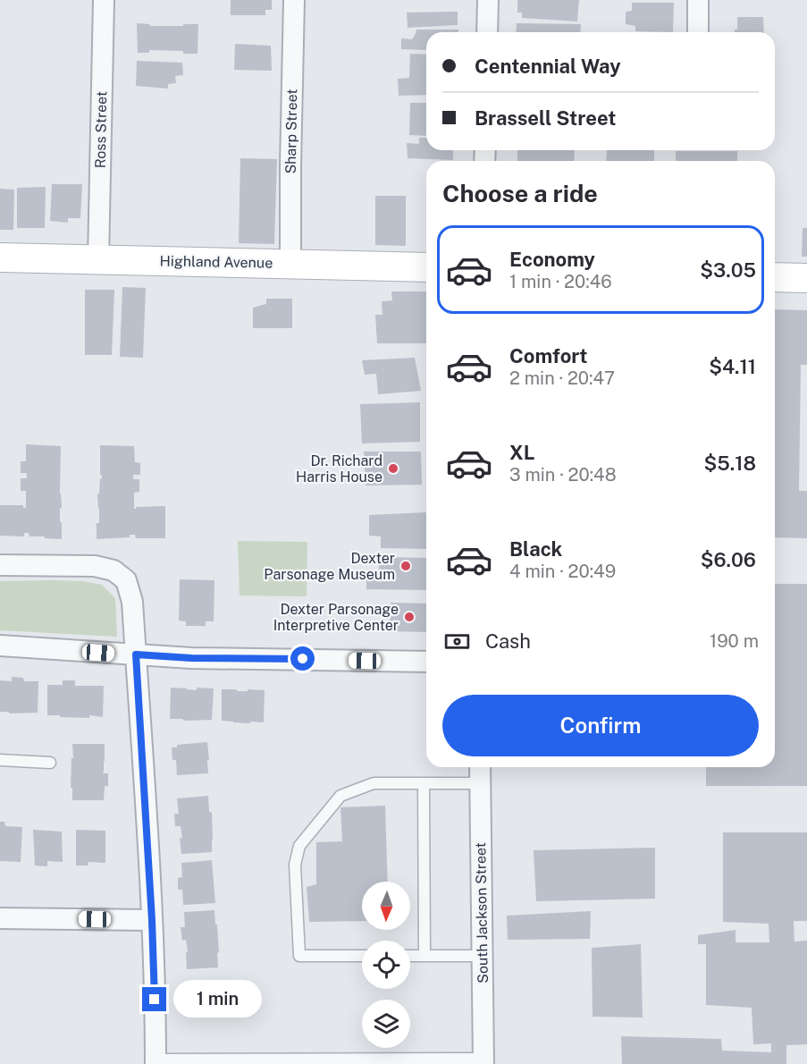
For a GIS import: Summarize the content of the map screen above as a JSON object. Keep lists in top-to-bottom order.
{
  "streets": {
    "main road": ["Highland Avenue"],
    "street": ["Ross Street", "Sharp Street", "South Jackson Street"]
  },
  "crossings": [
    ["Ross Street", "Highland Avenue"],
    ["Sharp Street", "Highland Avenue"]
  ],
  "places": ["Dr. Richard Harris House", "Dexter Parsonage Museum", "Dexter Parsonage Interpretive Center"],
  "north": "bottom",
  "page": {
    "banner": ["Centennial Way", "Brassell Street"],
    "heading": "Choose a ride",
    "list": [
      {
        "name": "Economy",
        "note": "1 min · 20:46",
        "value": "$3.05"
      },
      {
        "name": "Comfort",
        "note": "2 min · 20:47",
        "value": "$4.11"
      },
      {
        "name": "XL",
        "note": "3 min · 20:48",
        "value": "$5.18"
      },
      {
        "name": "Black",
        "note": "4 min · 20:49",
        "value": "$6.06"
      }
    ],
    "pay": ["Cash", "190 m"],
    "buttons": "Confirm",
    "bubble": "1 min"
  }
}
